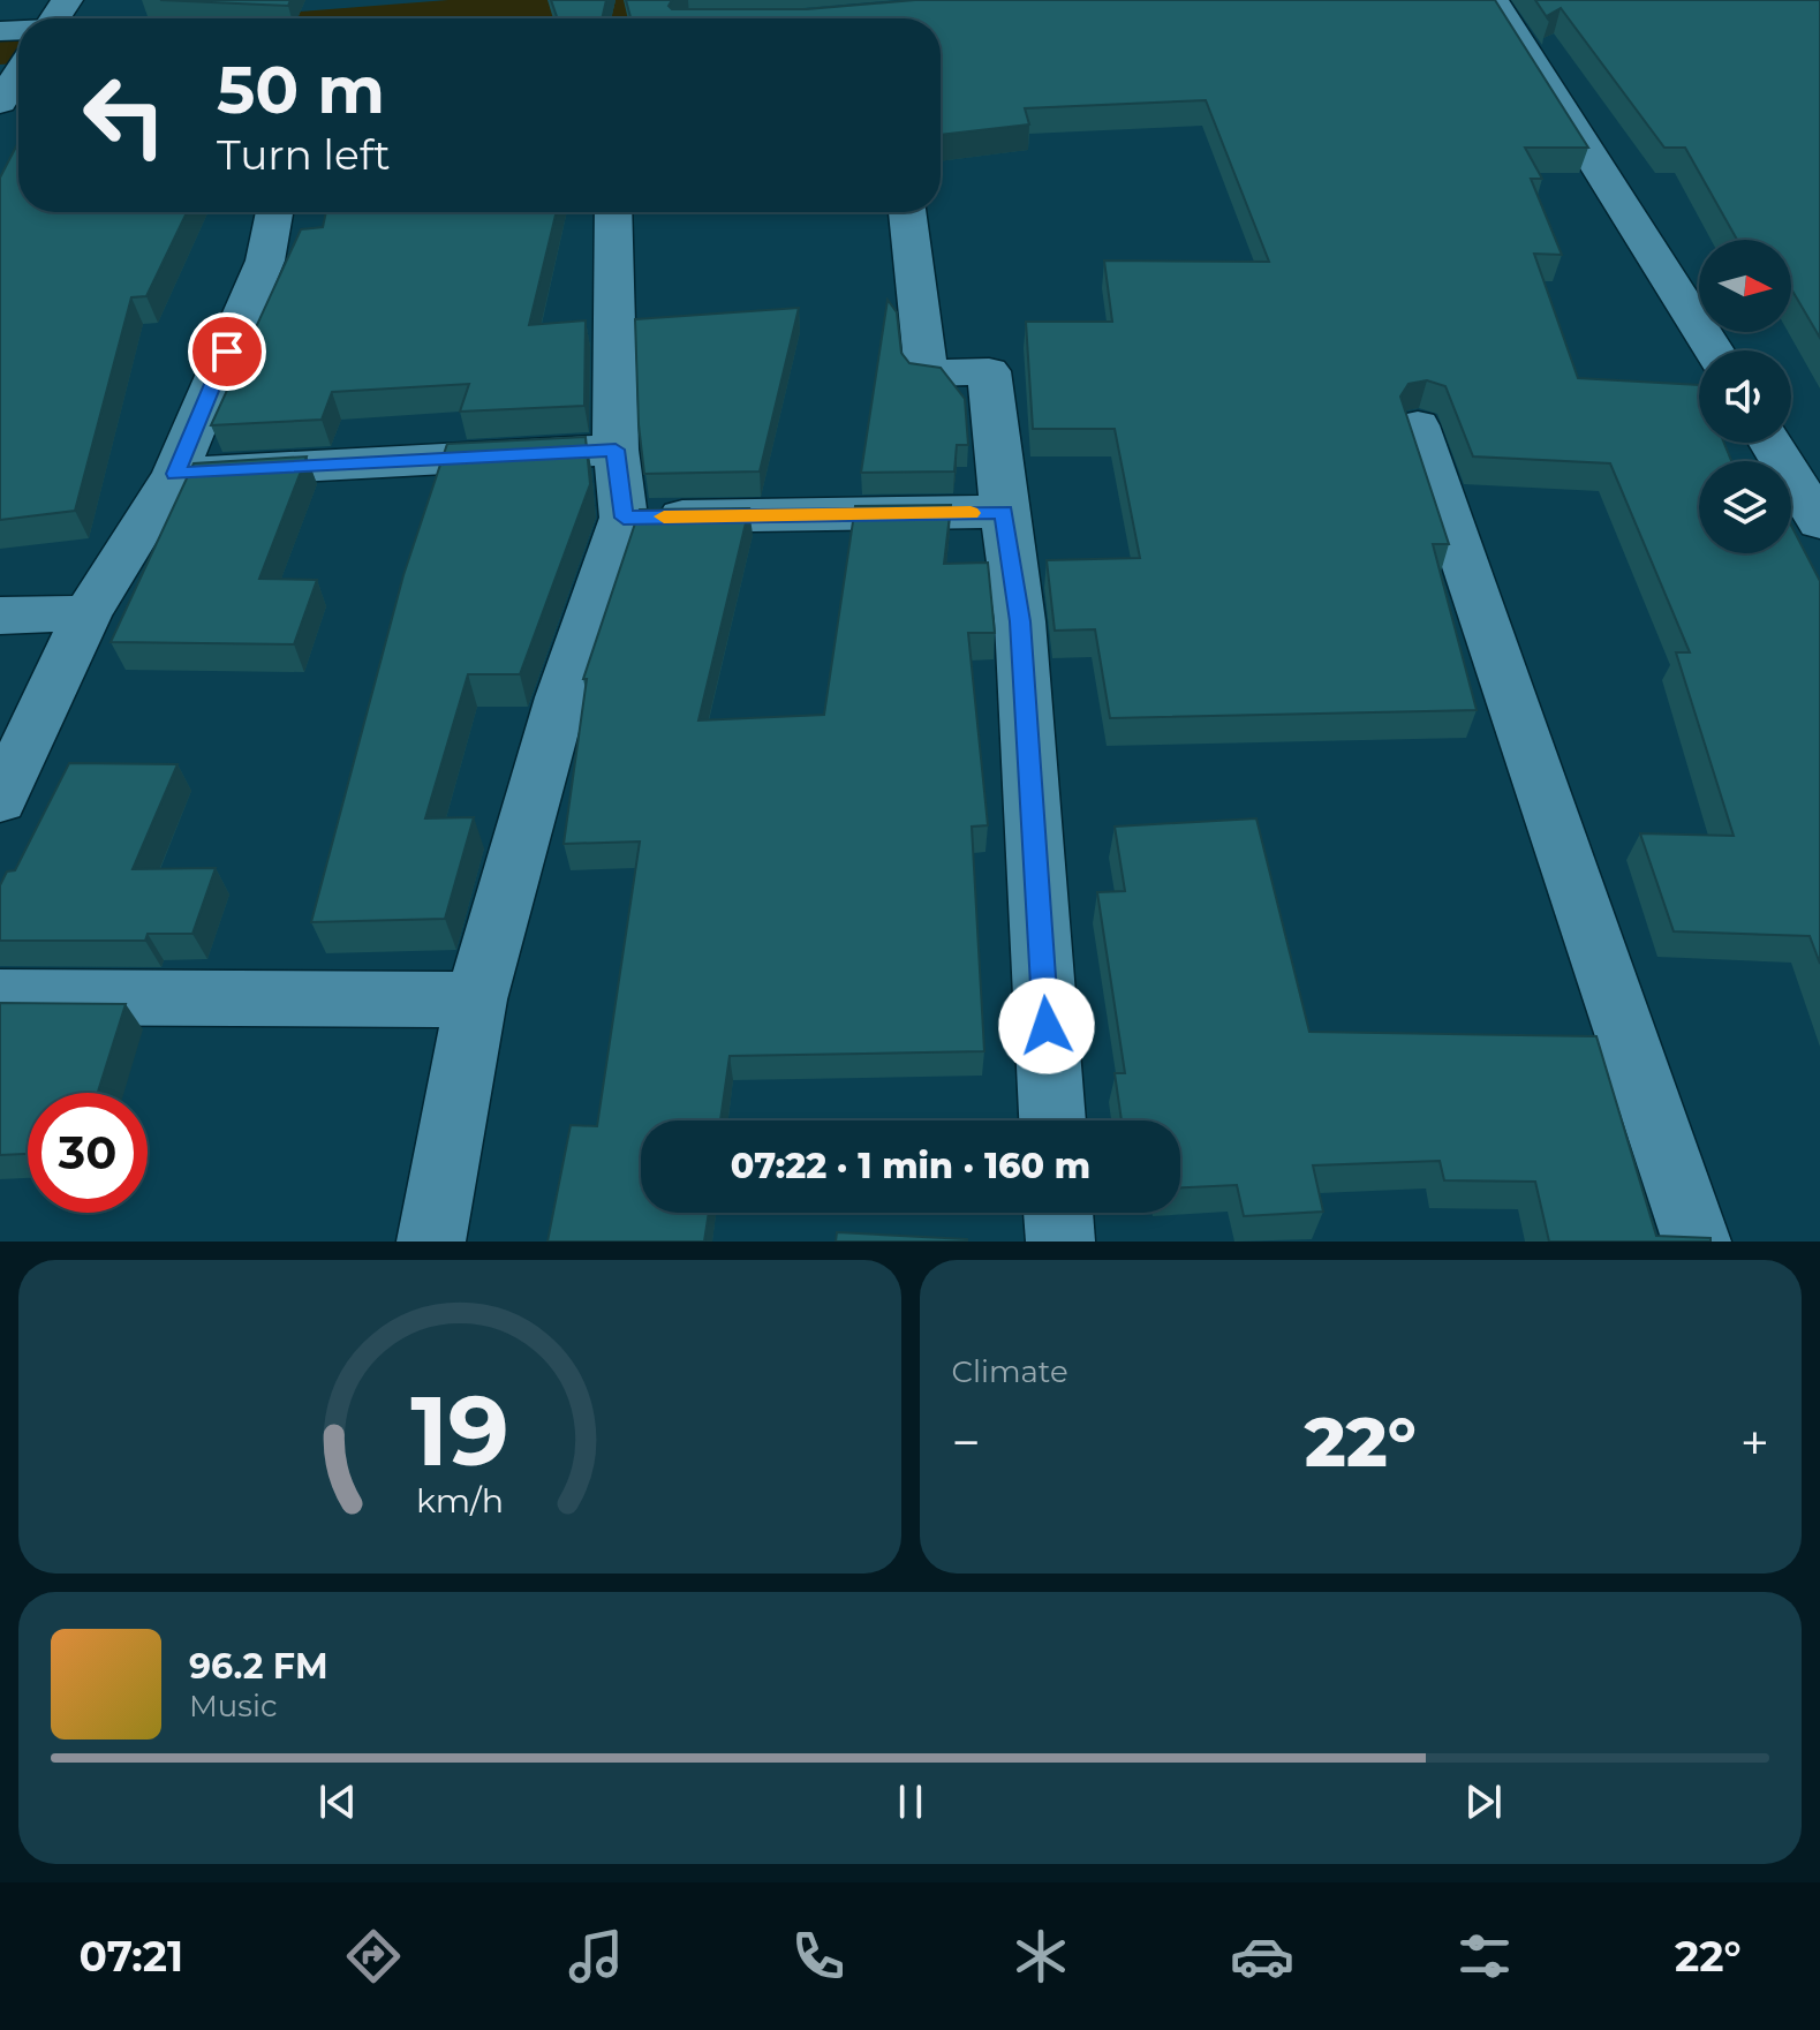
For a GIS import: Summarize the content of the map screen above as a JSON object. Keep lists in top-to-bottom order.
{
  "north": "right",
  "page": {
    "turn": ["50 m", "Turn left"],
    "limit": "30",
    "trip": "07:22 · 1 min · 160 m",
    "tile": "Climate",
    "heat": ["−", "22°", "+"],
    "song": ["96.2 FM", "Music"],
    "tabs": ["07:21", "22°"],
    "gauge": ["19", "km/h"]
  }
}
